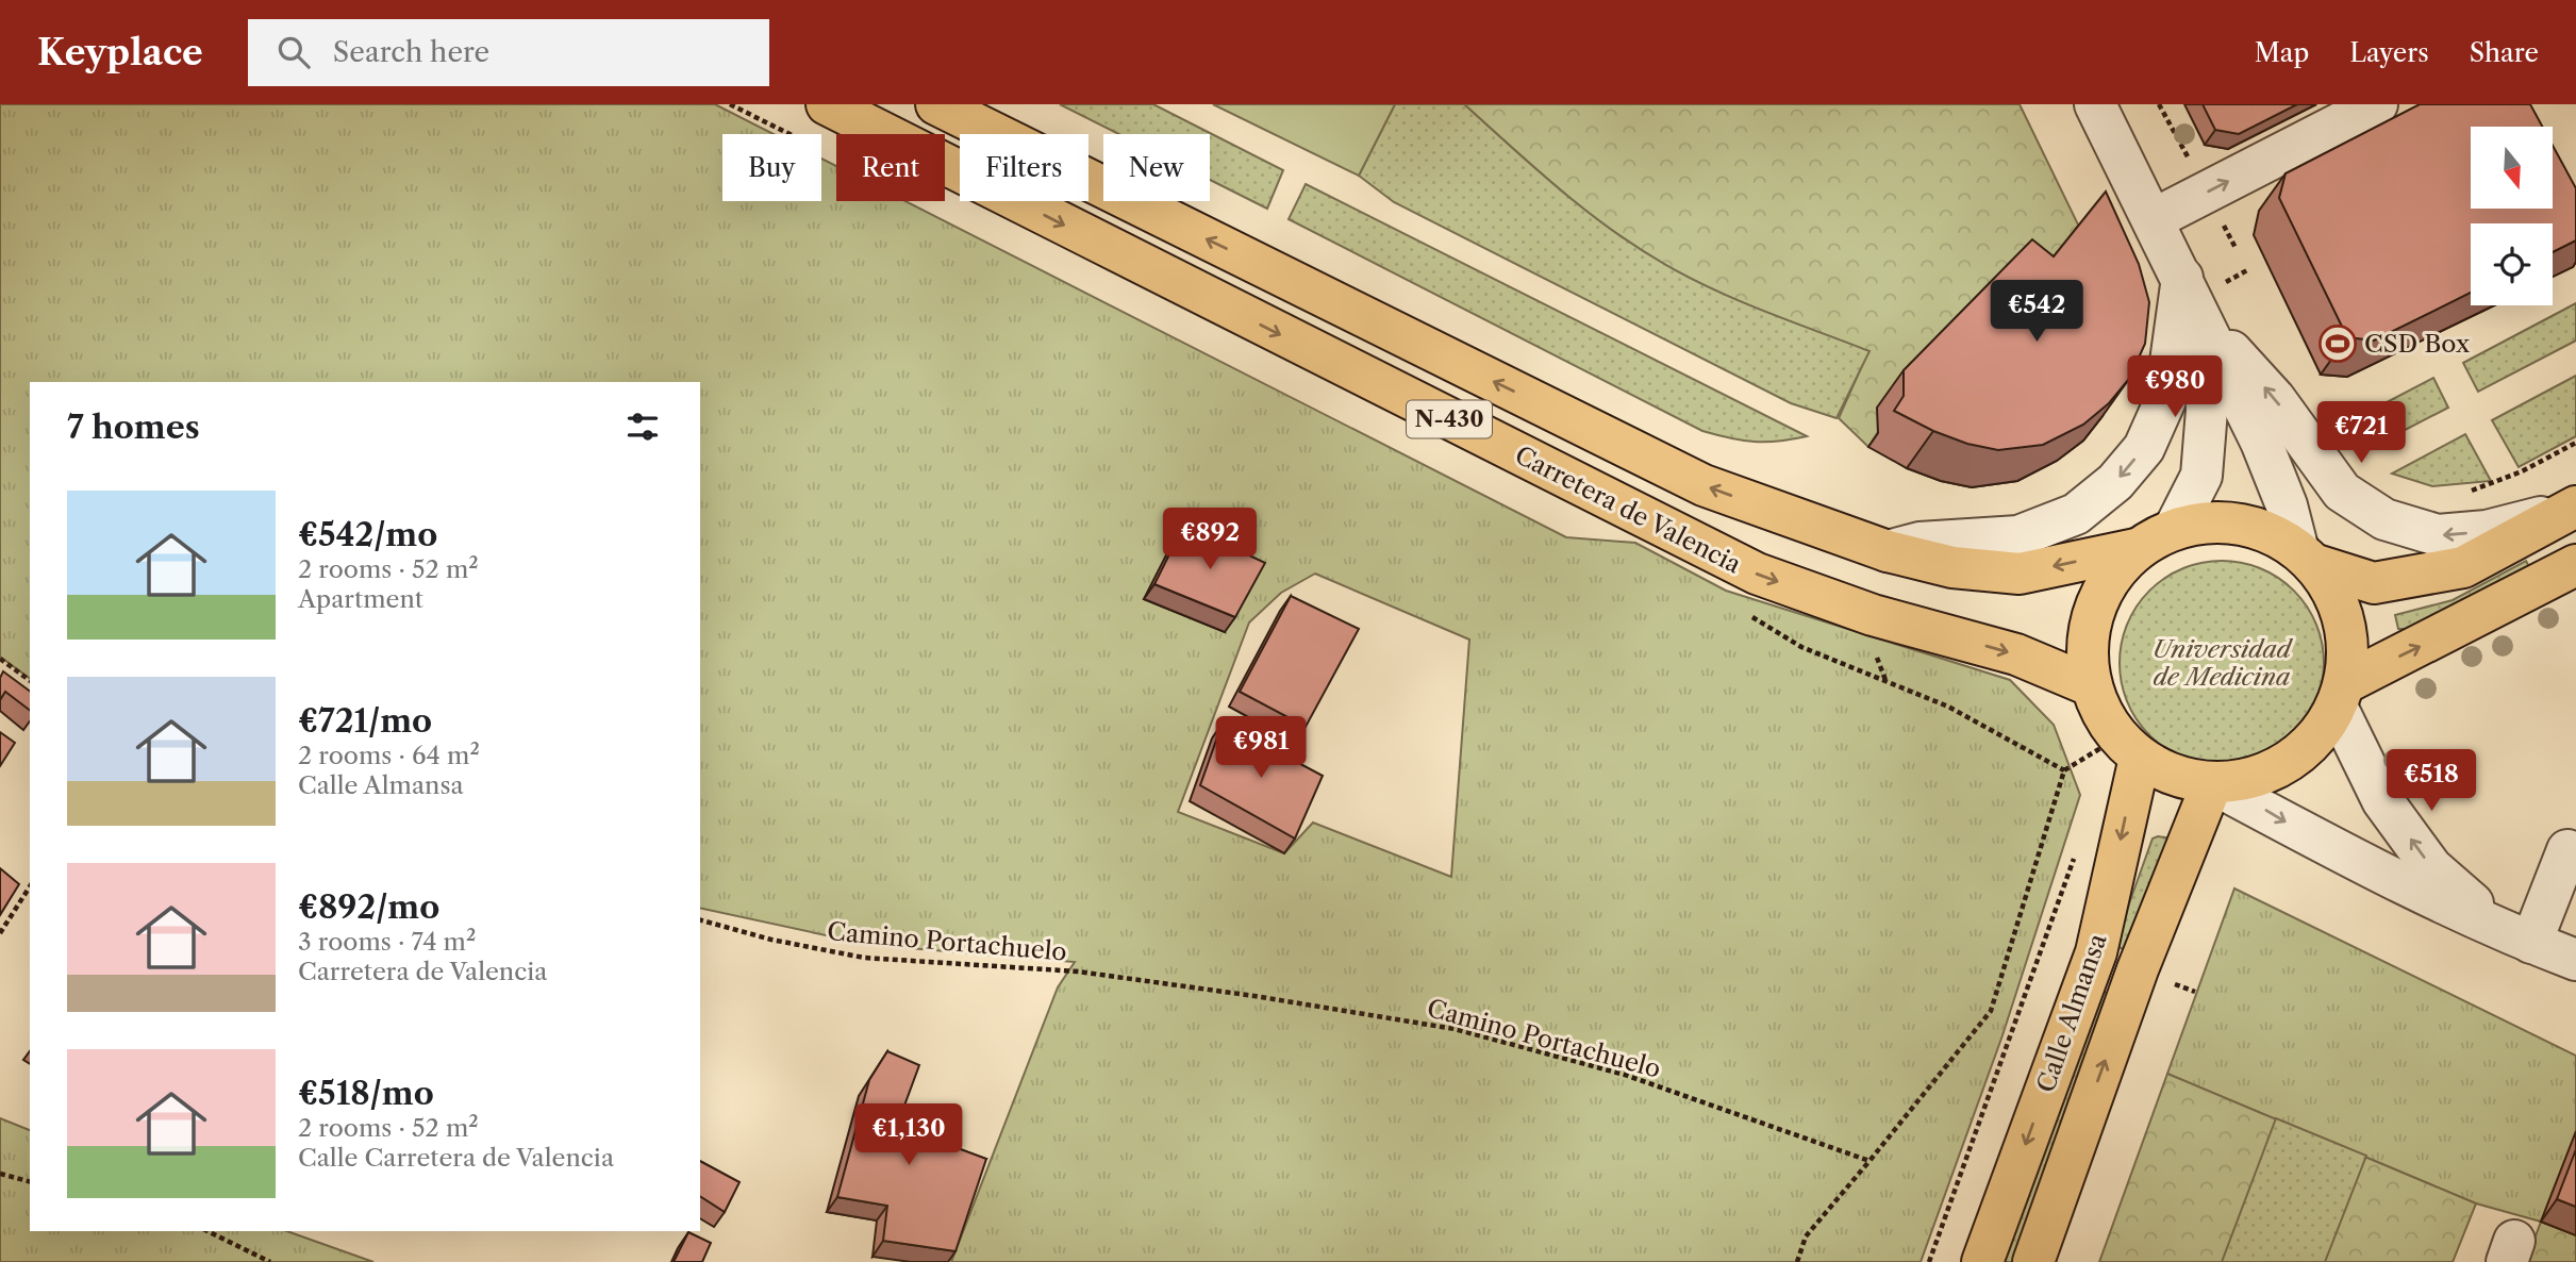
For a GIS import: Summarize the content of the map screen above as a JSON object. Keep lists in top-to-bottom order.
{
  "streets": {
    "main road": ["N-430", "Carretera de Valencia", "Calle Almansa"],
    "path": ["Camino Portachuelo"]
  },
  "crossings": [
    ["N-430", "Carretera de Valencia"],
    ["N-430", "Calle Almansa"],
    ["Carretera de Valencia", "Calle Almansa"]
  ],
  "parks": ["Universidad de Medicina"],
  "places": {
    "sports": ["CSD Box"]
  },
  "north": "bottom",
  "page": {
    "header": "Keyplace",
    "search": "Search here",
    "nav": ["Map", "Layers", "Share"],
    "chip": [
      "Buy",
      "Rent",
      "Filters",
      "New"
    ],
    "price": [
      "€542",
      "€980",
      "€721",
      "€892",
      "€981",
      "€518",
      "€1,130"
    ],
    "heading": "7 homes",
    "list": [
      {
        "name": "€542/mo",
        "note": "2 rooms · 52 m² · Apartment"
      },
      {
        "name": "€721/mo",
        "note": "2 rooms · 64 m² · Calle Almansa"
      },
      {
        "name": "€892/mo",
        "note": "3 rooms · 74 m² · Carretera de Valencia"
      },
      {
        "name": "€518/mo",
        "note": "2 rooms · 52 m² · Calle Carretera de Valencia"
      }
    ]
  }
}
